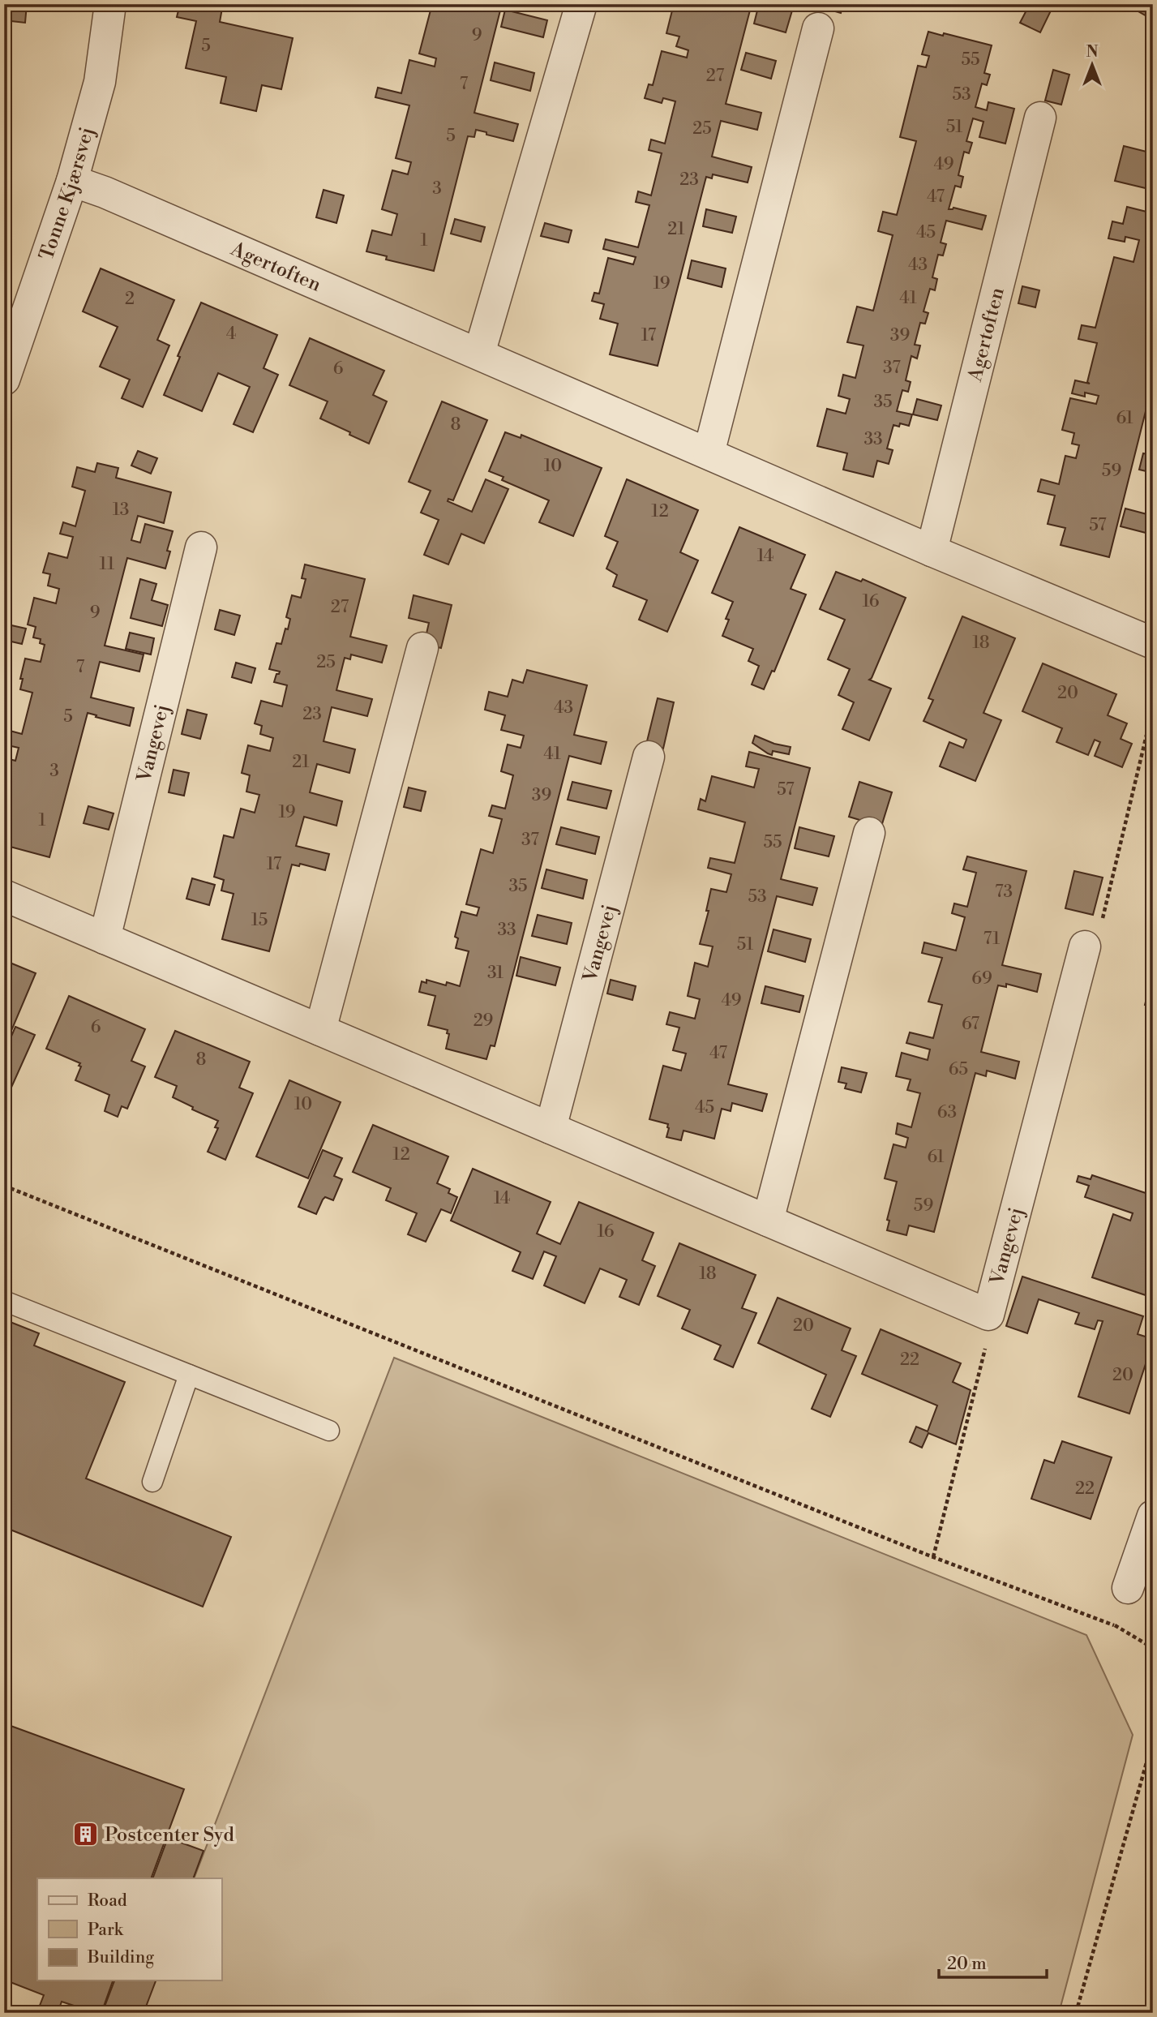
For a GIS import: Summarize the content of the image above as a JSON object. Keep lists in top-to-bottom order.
{
  "streets": {
    "street": ["Tonne Kjærsvej", "Agertoften", "Vangevej"]
  },
  "crossings": [
    ["Tonne Kjærsvej", "Agertoften"]
  ],
  "places": {
    "building": ["Postcenter Syd"]
  },
  "house_numbers": [
    "9",
    "5",
    "55",
    "27",
    "7",
    "53",
    "51",
    "25",
    "5",
    "49",
    "23",
    "3",
    "47",
    "21",
    "45",
    "1",
    "43",
    "19",
    "41",
    "2",
    "4",
    "17",
    "39",
    "37",
    "6",
    "35",
    "61",
    "8",
    "33",
    "10",
    "59",
    "13",
    "12",
    "57",
    "14",
    "11",
    "16",
    "27",
    "9",
    "18",
    "25",
    "7",
    "20",
    "43",
    "23",
    "5",
    "41",
    "21",
    "3",
    "57",
    "39",
    "19",
    "1",
    "37",
    "55",
    "17",
    "35",
    "73",
    "53",
    "15",
    "33",
    "71",
    "51",
    "31",
    "69",
    "49",
    "29",
    "67",
    "6",
    "47",
    "8",
    "65",
    "10",
    "45",
    "63",
    "12",
    "61",
    "14",
    "59",
    "16",
    "18",
    "20",
    "22",
    "20",
    "22"
  ],
  "legend": ["Road", "Park", "Building"],
  "scale_bar": "20 m",
  "north": "top"
}
